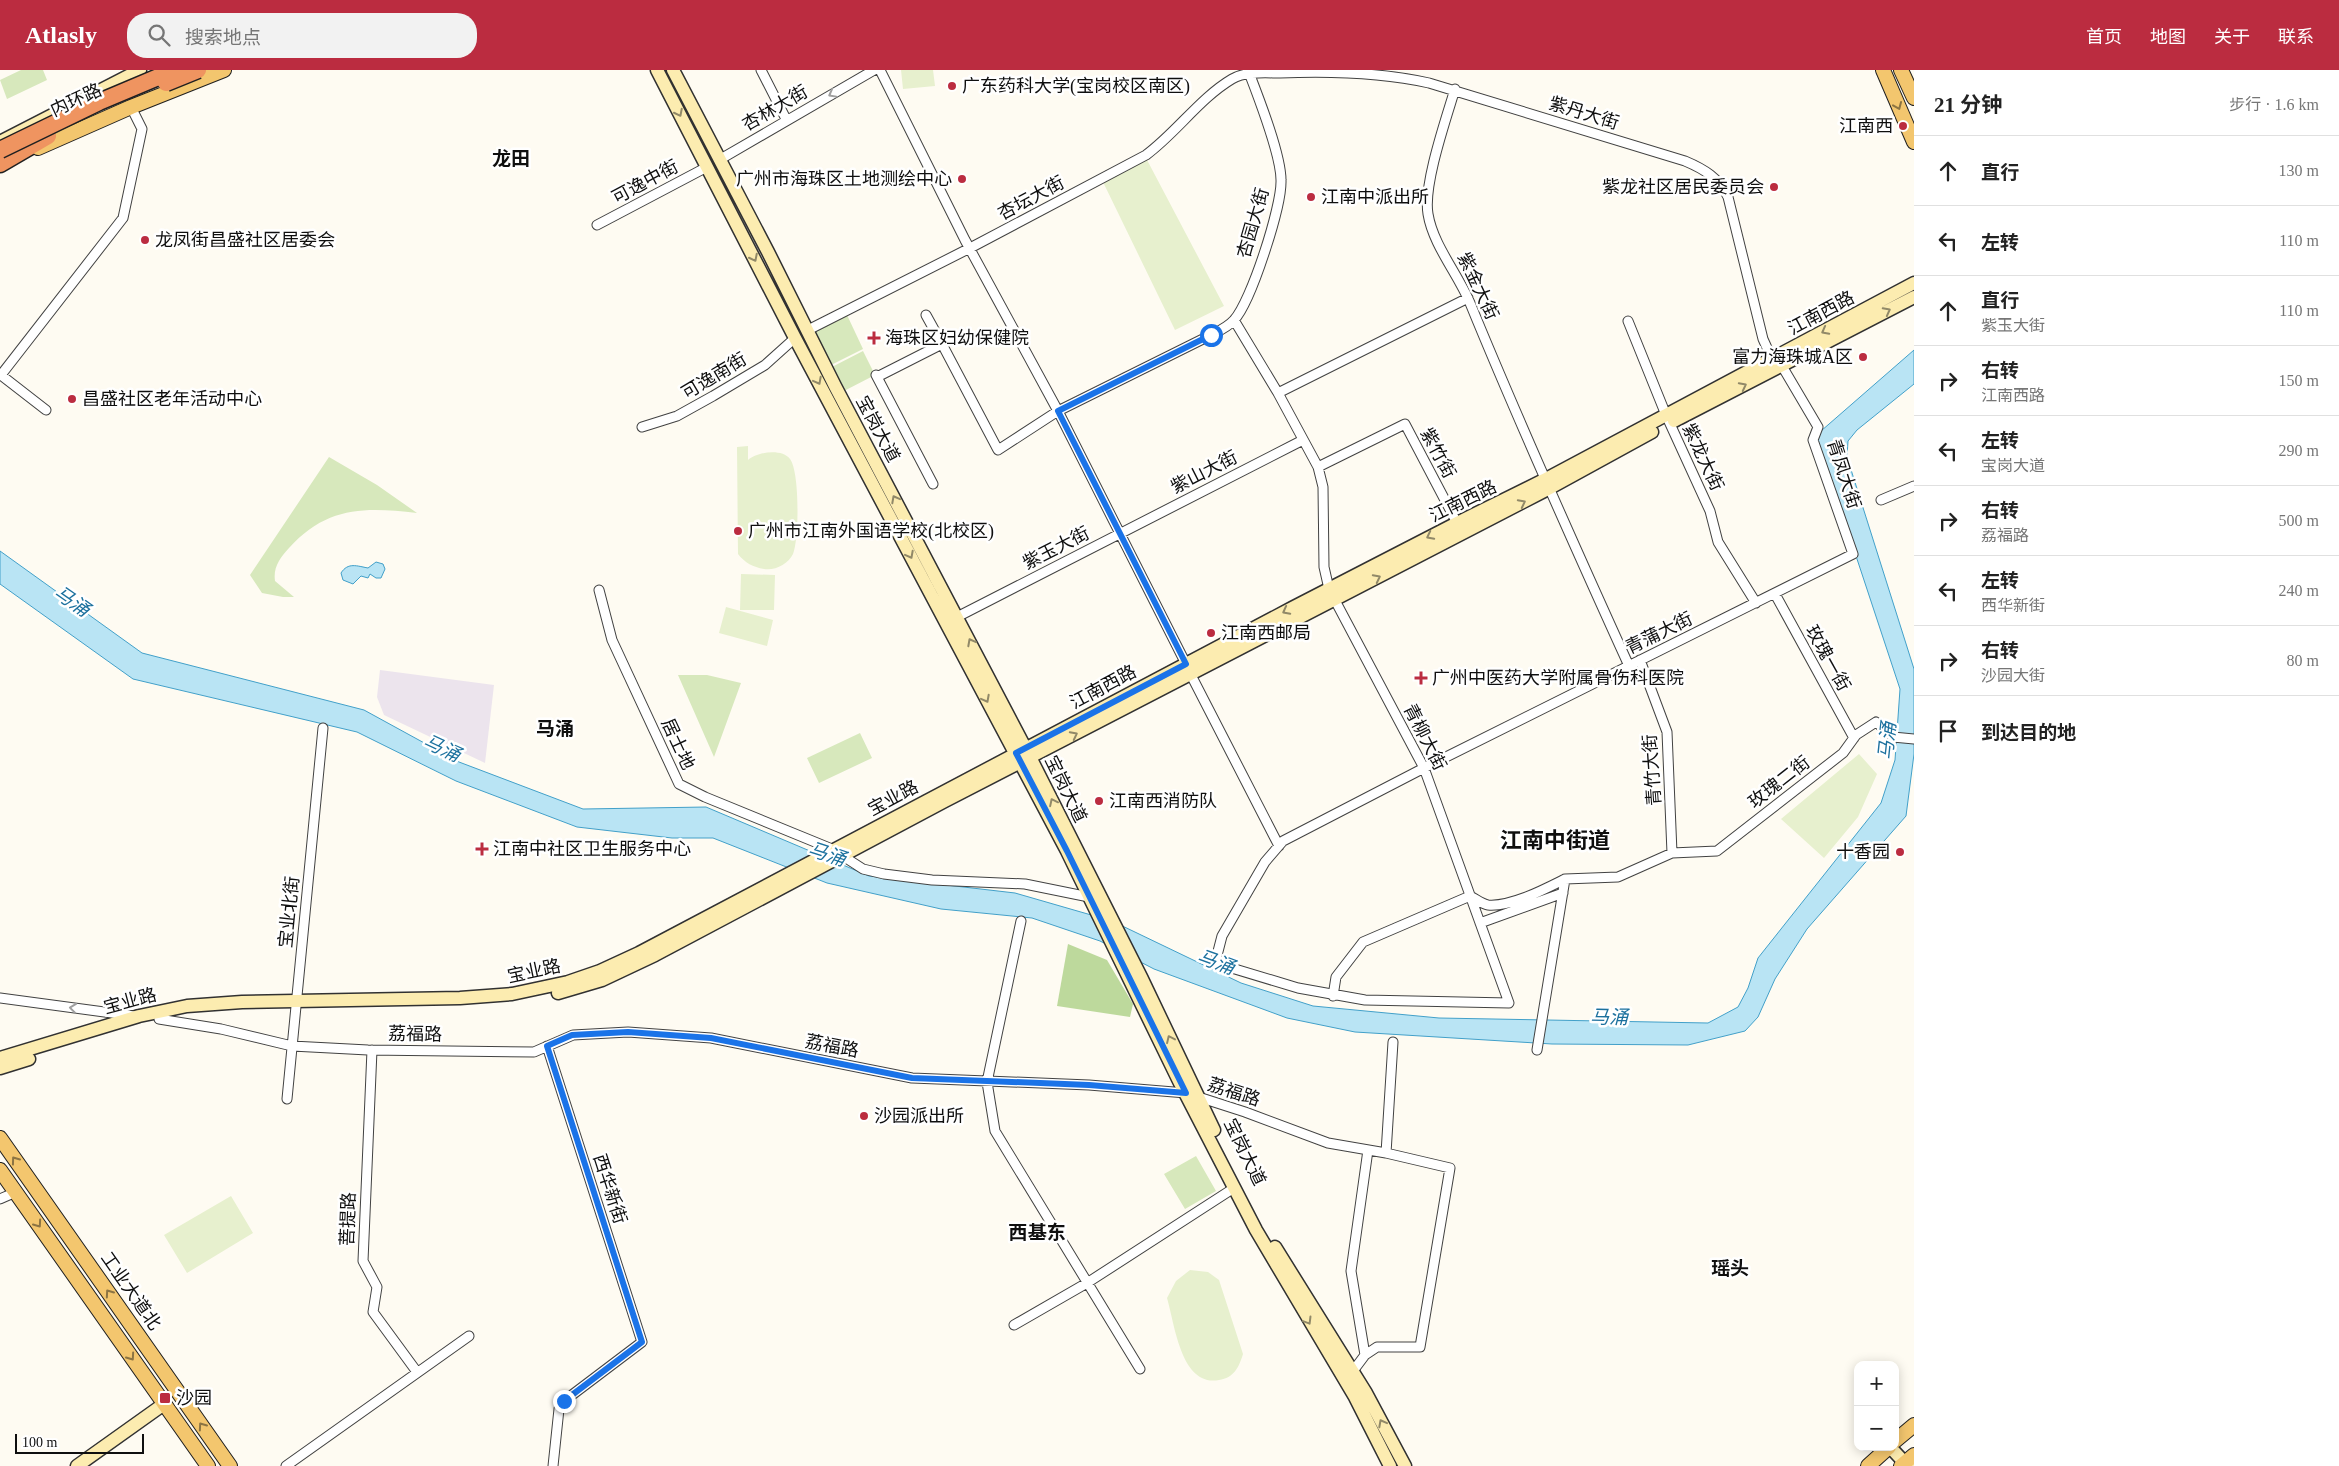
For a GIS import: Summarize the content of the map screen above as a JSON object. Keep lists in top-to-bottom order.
{
  "streets": {
    "highway": ["内环路"],
    "main road": [
      "江南西路",
      "宝岗大道",
      "宝业路",
      "工业大道北"
    ],
    "street": [
      "杏林大街",
      "紫丹大街",
      "可逸中街",
      "杏坛大街",
      "杏园大街",
      "紫金大街",
      "可逸南街",
      "紫竹街",
      "紫龙大街",
      "紫山大街",
      "青凤大街",
      "紫玉大街",
      "青蒲大街",
      "玫瑰一街",
      "青柳大街",
      "居士地",
      "青竹大街",
      "玫瑰二街",
      "宝业北街",
      "荔福路",
      "西华新街",
      "菩提路"
    ]
  },
  "crossings": [
    ["杏林大街", "宝岗大道"],
    ["紫丹大街", "杏坛大街"],
    ["紫丹大街", "杏园大街"],
    ["紫丹大街", "紫金大街"],
    ["紫丹大街", "江南西路"],
    ["紫丹大街", "青凤大街"],
    ["可逸中街", "宝岗大道"],
    ["杏坛大街", "杏园大街"],
    ["杏坛大街", "宝岗大道"],
    ["紫金大街", "江南西路"],
    ["江南西路", "宝岗大道"],
    ["江南西路", "紫竹街"],
    ["江南西路", "紫龙大街"],
    ["江南西路", "青凤大街"],
    ["江南西路", "青柳大街"],
    ["江南西路", "宝业路"],
    ["可逸南街", "宝岗大道"],
    ["宝岗大道", "紫玉大街"],
    ["宝岗大道", "居士地"],
    ["宝岗大道", "宝业路"],
    ["宝岗大道", "荔福路"],
    ["紫龙大街", "青蒲大街"],
    ["紫山大街", "紫玉大街"],
    ["青凤大街", "青蒲大街"],
    ["青蒲大街", "玫瑰一街"],
    ["青蒲大街", "青柳大街"],
    ["青蒲大街", "青竹大街"],
    ["玫瑰一街", "玫瑰二街"],
    ["居士地", "宝业路"],
    ["青竹大街", "玫瑰二街"],
    ["宝业路", "宝业北街"],
    ["宝业路", "荔福路"],
    ["宝业北街", "荔福路"],
    ["荔福路", "西华新街"],
    ["荔福路", "菩提路"]
  ],
  "one_way": ["杏林大街"],
  "districts": [
    "龙田",
    "马涌",
    "江南中街道",
    "西基东",
    "瑶头"
  ],
  "water": ["马涌"],
  "places": {
    "other": [
      "广东药科大学(宝岗校区南区)",
      "江南西",
      "广州市海珠区土地测绘中心",
      "紫龙社区居民委员会",
      "江南中派出所",
      "龙凤街昌盛社区居委会",
      "富力海珠城A区",
      "昌盛社区老年活动中心",
      "广州市江南外国语学校(北校区)",
      "江南西邮局",
      "江南西消防队",
      "十香园",
      "沙园派出所"
    ],
    "health": ["海珠区妇幼保健院", "广州中医药大学附属骨伤科医院", "江南中社区卫生服务中心"],
    "transit": ["沙园"]
  },
  "scale_bar": "100 m",
  "page": {
    "header": "Atlasly",
    "search": "搜索地点",
    "nav": [
      "首页",
      "地图",
      "关于",
      "联系"
    ],
    "heading": ["21 分钟", "步行 · 1.6 km"],
    "list": [
      ["直行", "130 m"],
      ["左转", "110 m"],
      ["直行", "紫玉大街", "110 m"],
      ["右转", "江南西路", "150 m"],
      ["左转", "宝岗大道", "290 m"],
      ["右转", "荔福路", "500 m"],
      ["左转", "西华新街", "240 m"],
      ["右转", "沙园大街", "80 m"],
      "到达目的地"
    ],
    "map_buttons": ["+", "−"],
    "scale": "100 m"
  }
}
